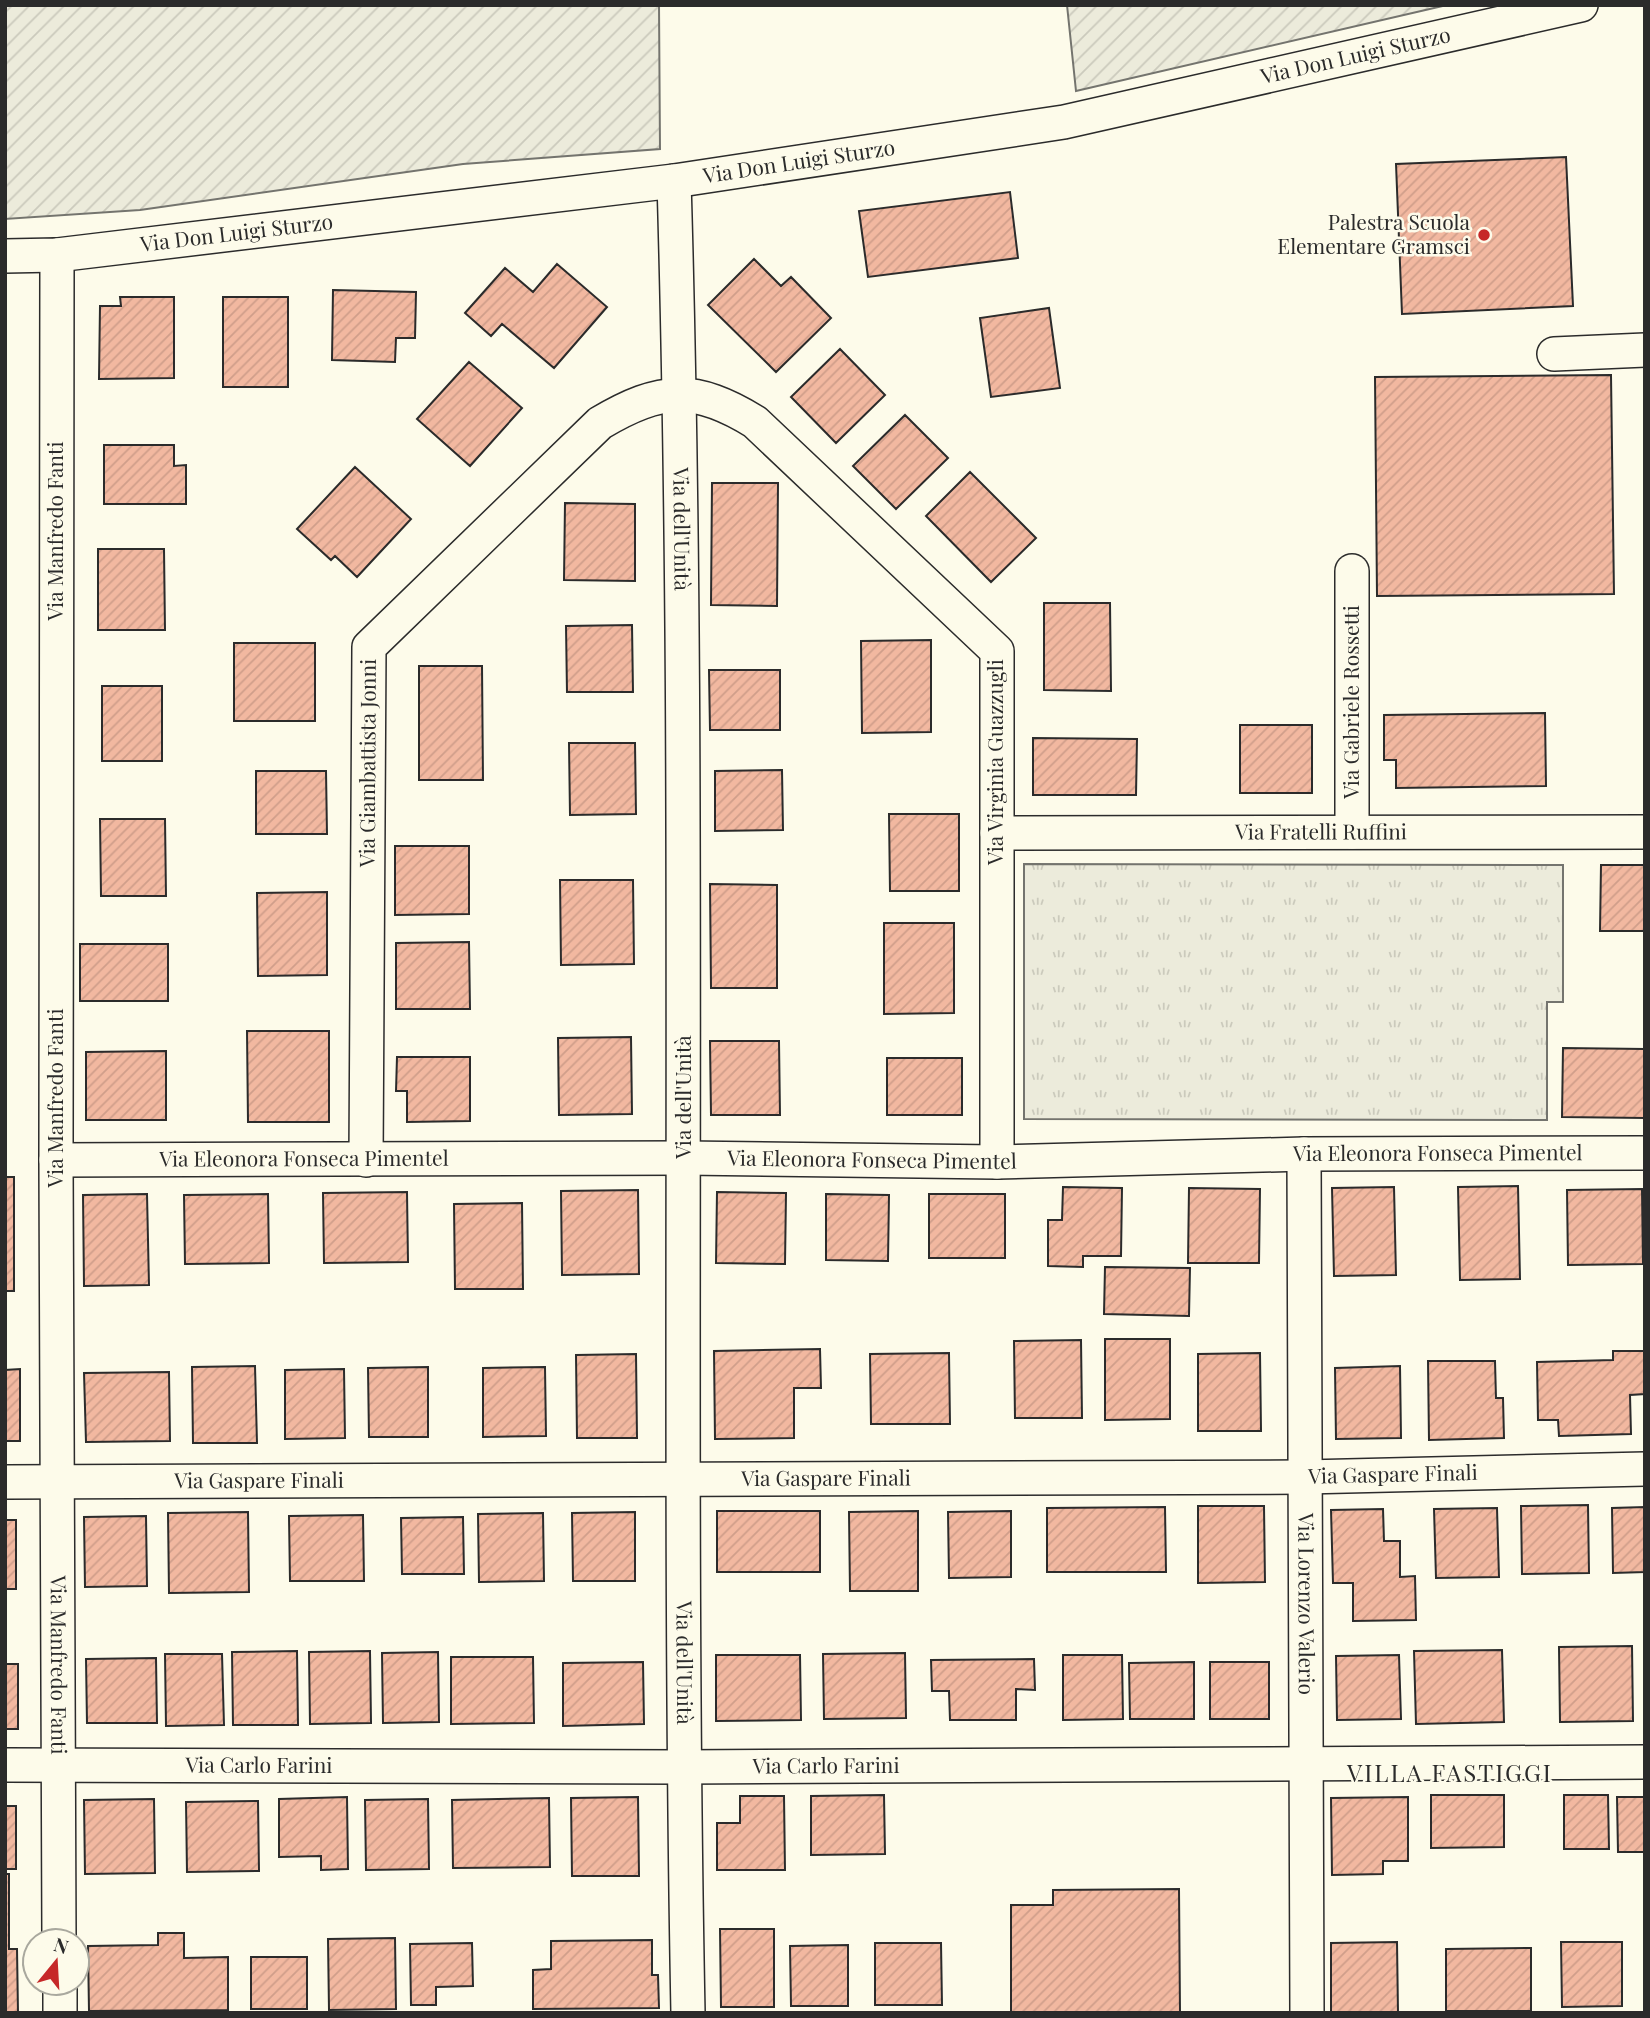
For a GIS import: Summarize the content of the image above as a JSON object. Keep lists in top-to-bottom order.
{
  "streets": {
    "street": [
      "Via Don Luigi Sturzo",
      "Via dell'Unità",
      "Via Manfredo Fanti",
      "Via Gabriele Rossetti",
      "Via Giambattista Jonni",
      "Via Virginia Guazzugli",
      "Via Fratelli Ruffini",
      "Via Eleonora Fonseca Pimentel",
      "Via Gaspare Finali",
      "Via Lorenzo Valerio",
      "Via Carlo Farini"
    ]
  },
  "crossings": [
    ["Via Don Luigi Sturzo", "Via dell'Unità"],
    ["Via Don Luigi Sturzo", "Via Manfredo Fanti"],
    ["Via dell'Unità", "Via Giambattista Jonni"],
    ["Via dell'Unità", "Via Virginia Guazzugli"],
    ["Via dell'Unità", "Via Eleonora Fonseca Pimentel"],
    ["Via dell'Unità", "Via Gaspare Finali"],
    ["Via dell'Unità", "Via Carlo Farini"],
    ["Via Manfredo Fanti", "Via Eleonora Fonseca Pimentel"],
    ["Via Manfredo Fanti", "Via Gaspare Finali"],
    ["Via Manfredo Fanti", "Via Carlo Farini"],
    ["Via Gabriele Rossetti", "Via Fratelli Ruffini"],
    ["Via Giambattista Jonni", "Via Virginia Guazzugli"],
    ["Via Giambattista Jonni", "Via Eleonora Fonseca Pimentel"],
    ["Via Virginia Guazzugli", "Via Fratelli Ruffini"],
    ["Via Virginia Guazzugli", "Via Eleonora Fonseca Pimentel"],
    ["Via Eleonora Fonseca Pimentel", "Via Lorenzo Valerio"],
    ["Via Gaspare Finali", "Via Lorenzo Valerio"],
    ["Via Lorenzo Valerio", "Via Carlo Farini"]
  ],
  "districts": ["VILLA FASTIGGI"],
  "places": ["Palestra Scuola Elementare Gramsci"],
  "north": "top"
}
